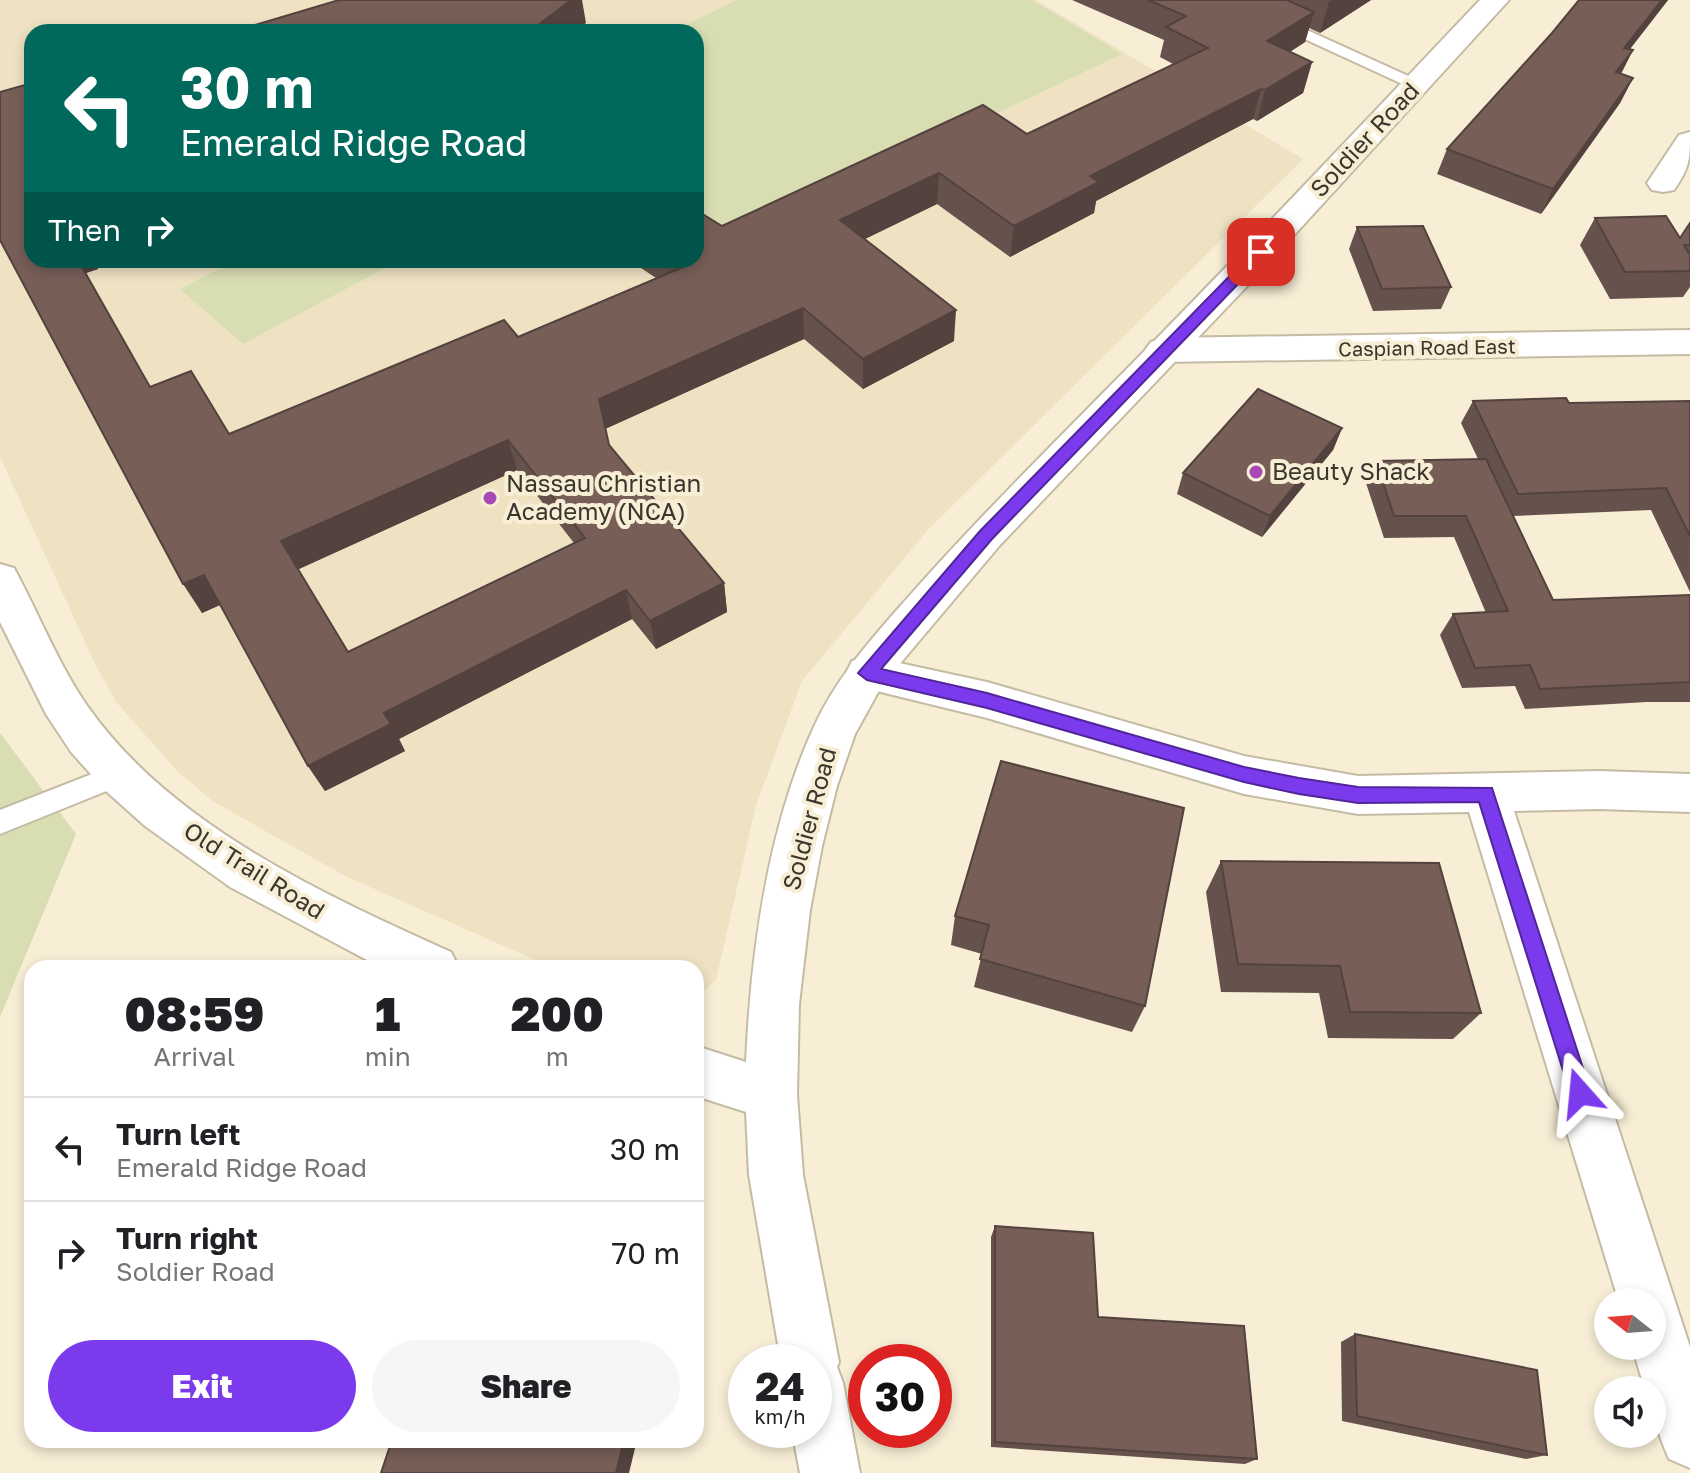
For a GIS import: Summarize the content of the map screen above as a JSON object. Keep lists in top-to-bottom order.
{
  "streets": {
    "main road": ["Soldier Road", "Caspian Road East", "Old Trail Road"]
  },
  "crossings": [
    ["Soldier Road", "Caspian Road East"]
  ],
  "places": ["Beauty Shack", "Nassau Christian Academy (NCA)"],
  "north": "left",
  "page": {
    "turn": ["30 m", "Emerald Ridge Road"],
    "then": "Then",
    "eta": [
      "08:59",
      "Arrival",
      "1",
      "min",
      "200",
      "m"
    ],
    "list": [
      {
        "name": "Turn left",
        "note": "Emerald Ridge Road",
        "value": "30 m"
      },
      {
        "name": "Turn right",
        "note": "Soldier Road",
        "value": "70 m"
      }
    ],
    "buttons": ["Exit", "Share"],
    "speed": "24 km/h",
    "limit": "30"
  }
}
